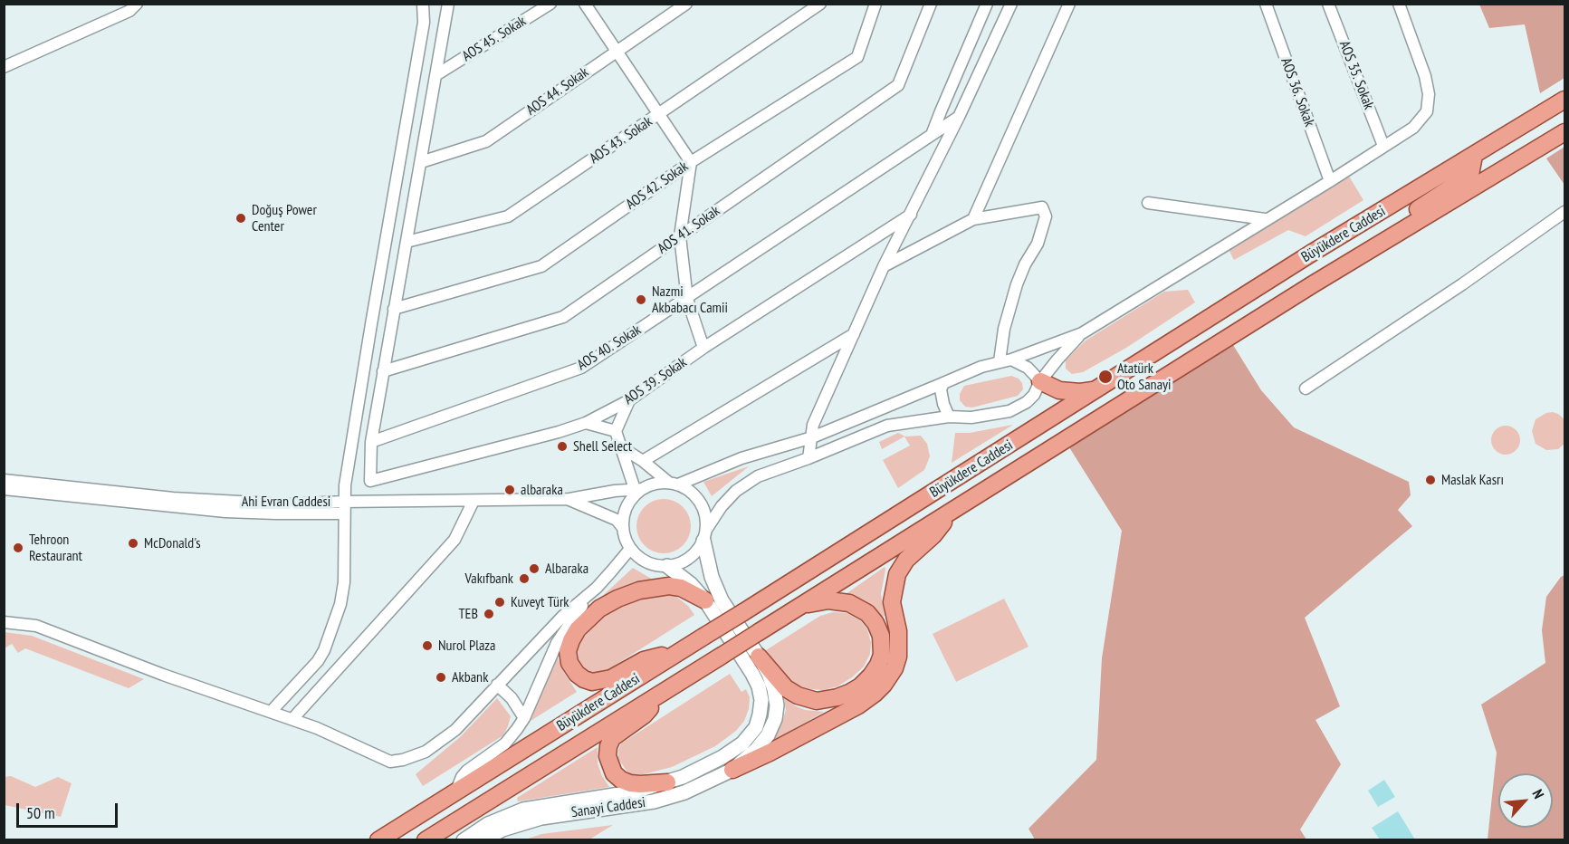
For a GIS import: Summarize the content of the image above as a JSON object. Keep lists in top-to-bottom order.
{
  "streets": {
    "main road": ["Büyükdere Caddesi"],
    "street": [
      "AOS 45. Sokak",
      "AOS 35. Sokak",
      "AOS 44. Sokak",
      "AOS 36. Sokak",
      "AOS 43. Sokak",
      "AOS 42. Sokak",
      "AOS 41. Sokak",
      "AOS 40. Sokak",
      "AOS 39. Sokak",
      "Ahi Evran Caddesi",
      "Sanayi Caddesi"
    ]
  },
  "crossings": [
    ["AOS 40. Sokak", "AOS 39. Sokak"],
    ["Ahi Evran Caddesi", "Sanayi Caddesi"]
  ],
  "places": [
    "Doğuş Power Center",
    "Nazmi Akbabacı Camii",
    "Atatürk Oto Sanayi",
    "Shell Select",
    "Maslak Kasrı",
    "albaraka",
    "McDonald's",
    "Tehroon Restaurant",
    "Albaraka",
    "Vakıfbank",
    "Kuveyt Türk",
    "TEB",
    "Nurol Plaza",
    "Akbank"
  ],
  "scale_bar": "50 m",
  "north": "top right"
}
